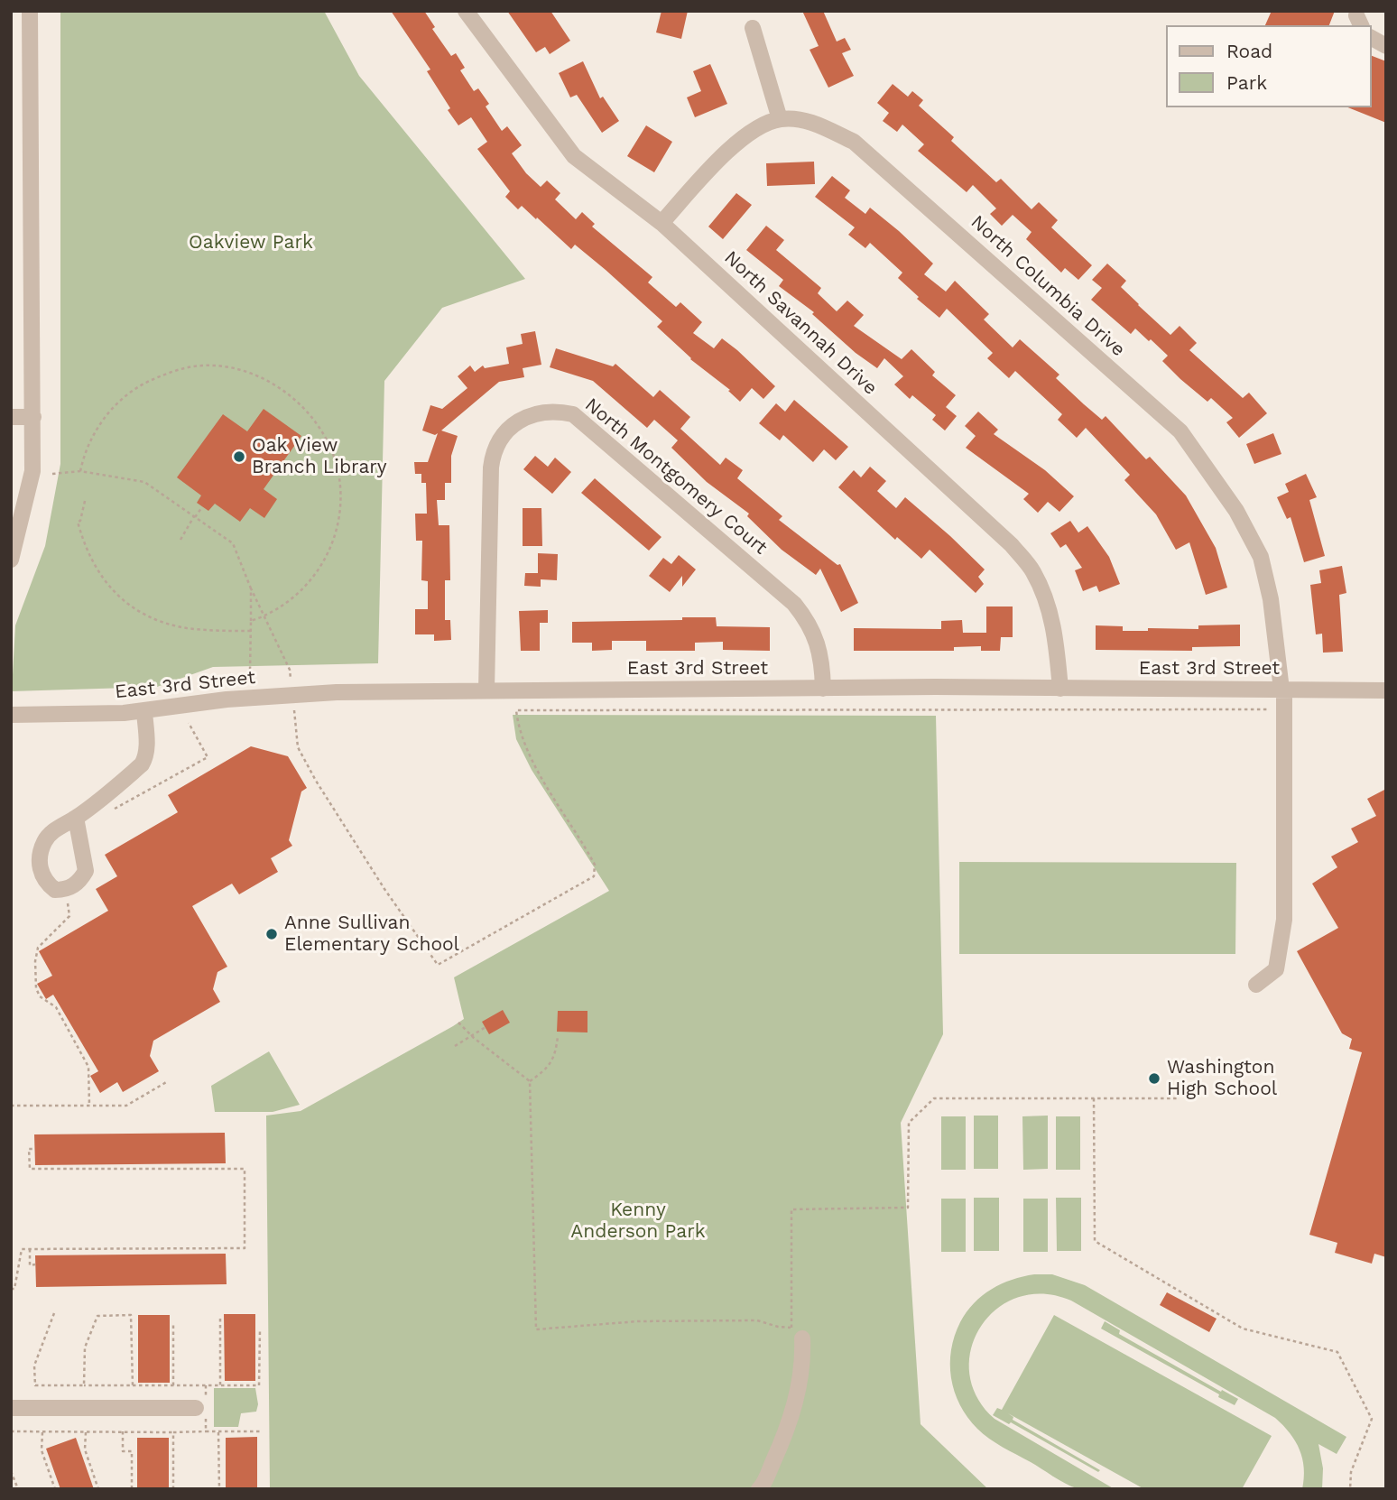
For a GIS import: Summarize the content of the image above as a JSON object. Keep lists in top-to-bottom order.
{
  "streets": {
    "street": [
      "North Columbia Drive",
      "North Savannah Drive",
      "North Montgomery Court",
      "East 3rd Street"
    ]
  },
  "crossings": [
    ["North Columbia Drive", "North Savannah Drive"],
    ["North Columbia Drive", "East 3rd Street"],
    ["North Savannah Drive", "East 3rd Street"],
    ["North Montgomery Court", "East 3rd Street"]
  ],
  "parks": ["Oakview Park", "Kenny Anderson Park"],
  "places": ["Oak View Branch Library", "Anne Sullivan Elementary School", "Washington High School"],
  "legend": ["Road", "Park"]
}
